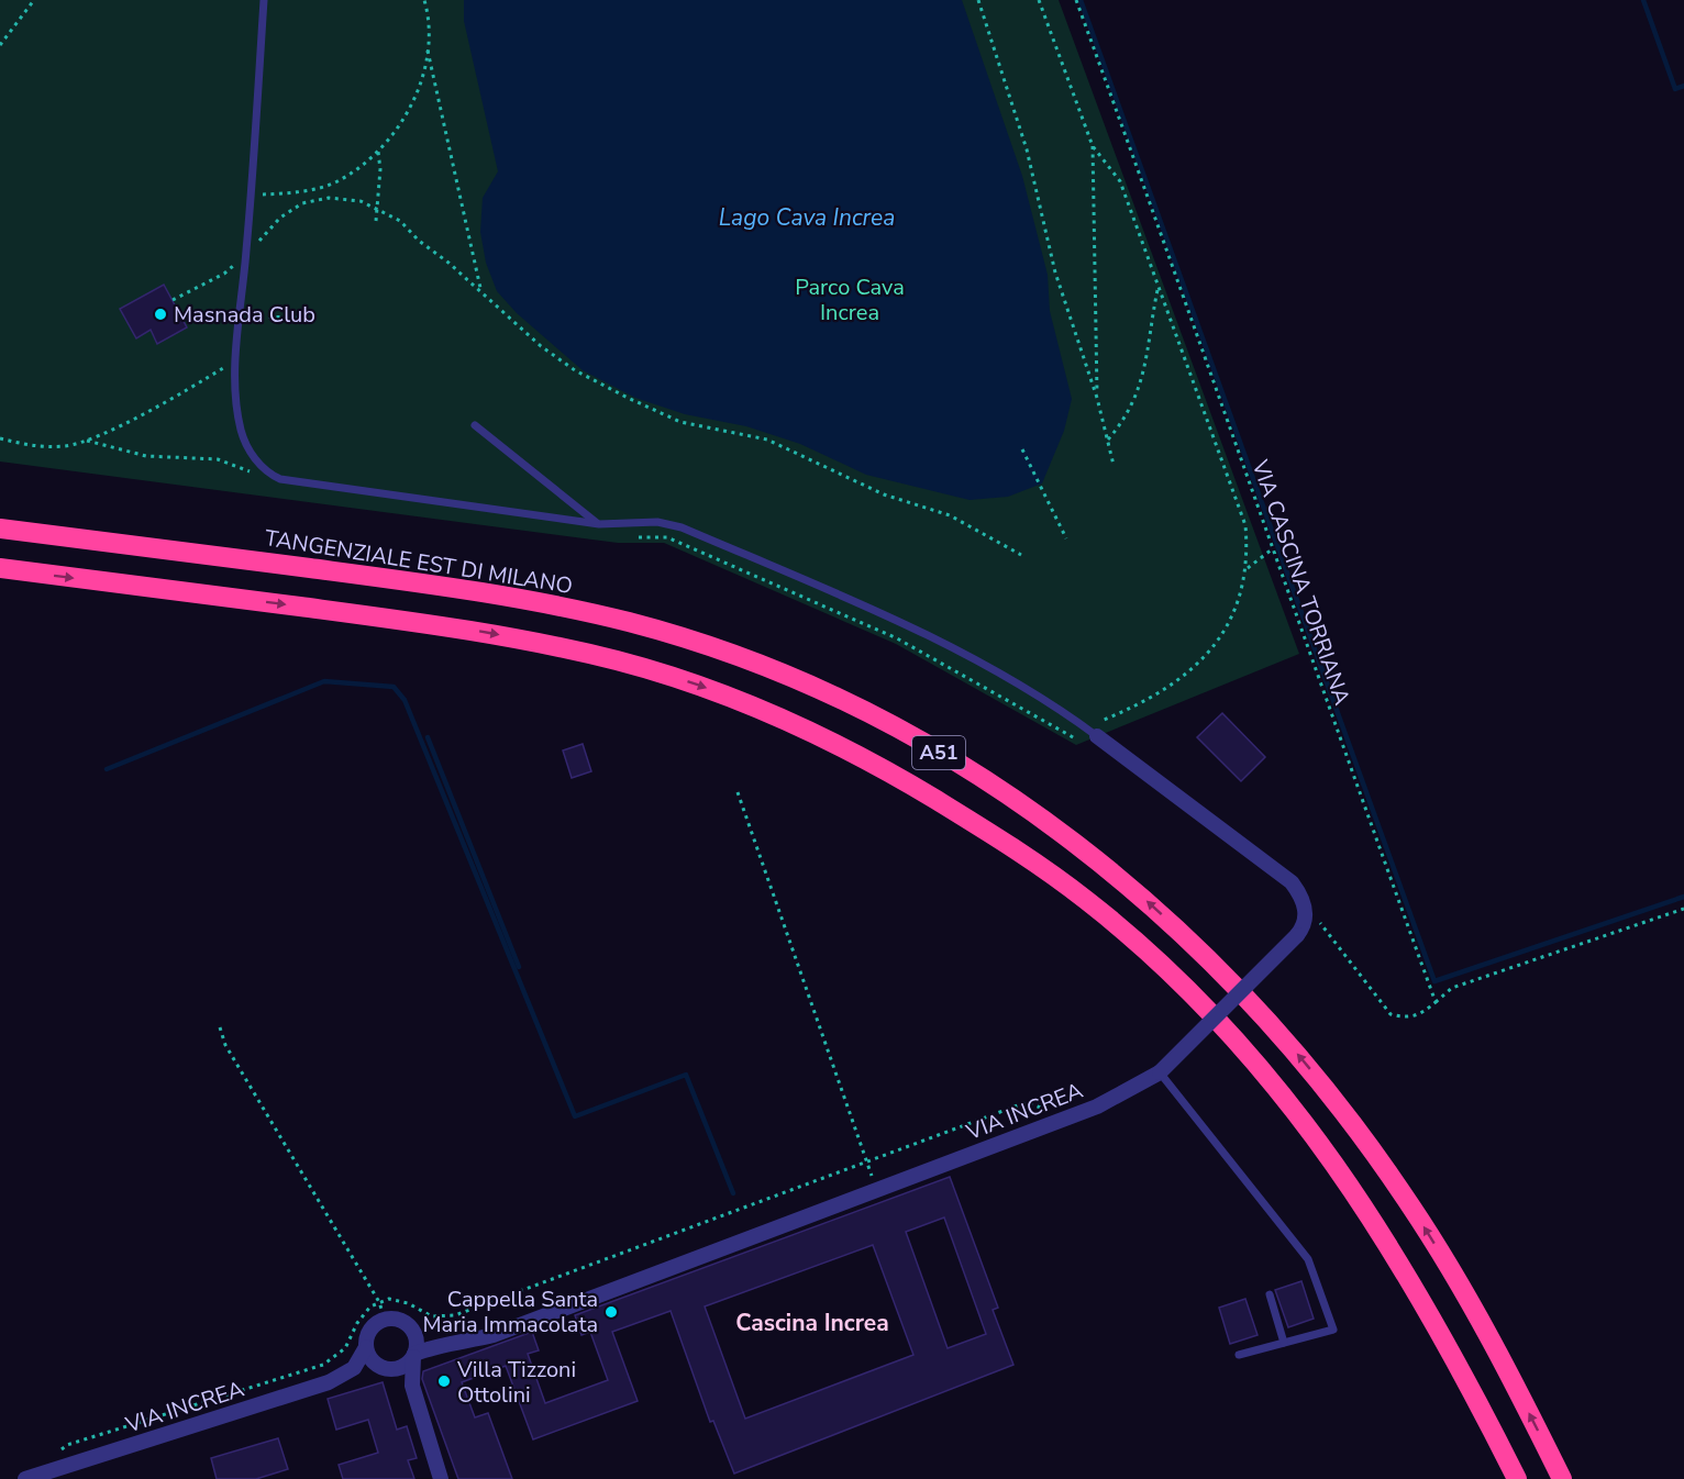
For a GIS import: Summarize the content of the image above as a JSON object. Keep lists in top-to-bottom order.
{
  "streets": {
    "highway": ["TANGENZIALE EST DI MILANO", "A51"],
    "street": ["VIA INCREA"],
    "path": ["VIA CASCINA TORRIANA"]
  },
  "districts": ["Cascina Increa"],
  "water": ["Lago Cava Increa"],
  "parks": ["Parco Cava Increa"],
  "places": ["Masnada Club", "Cappella Santa Maria Immacolata", "Villa Tizzoni Ottolini"]
}
